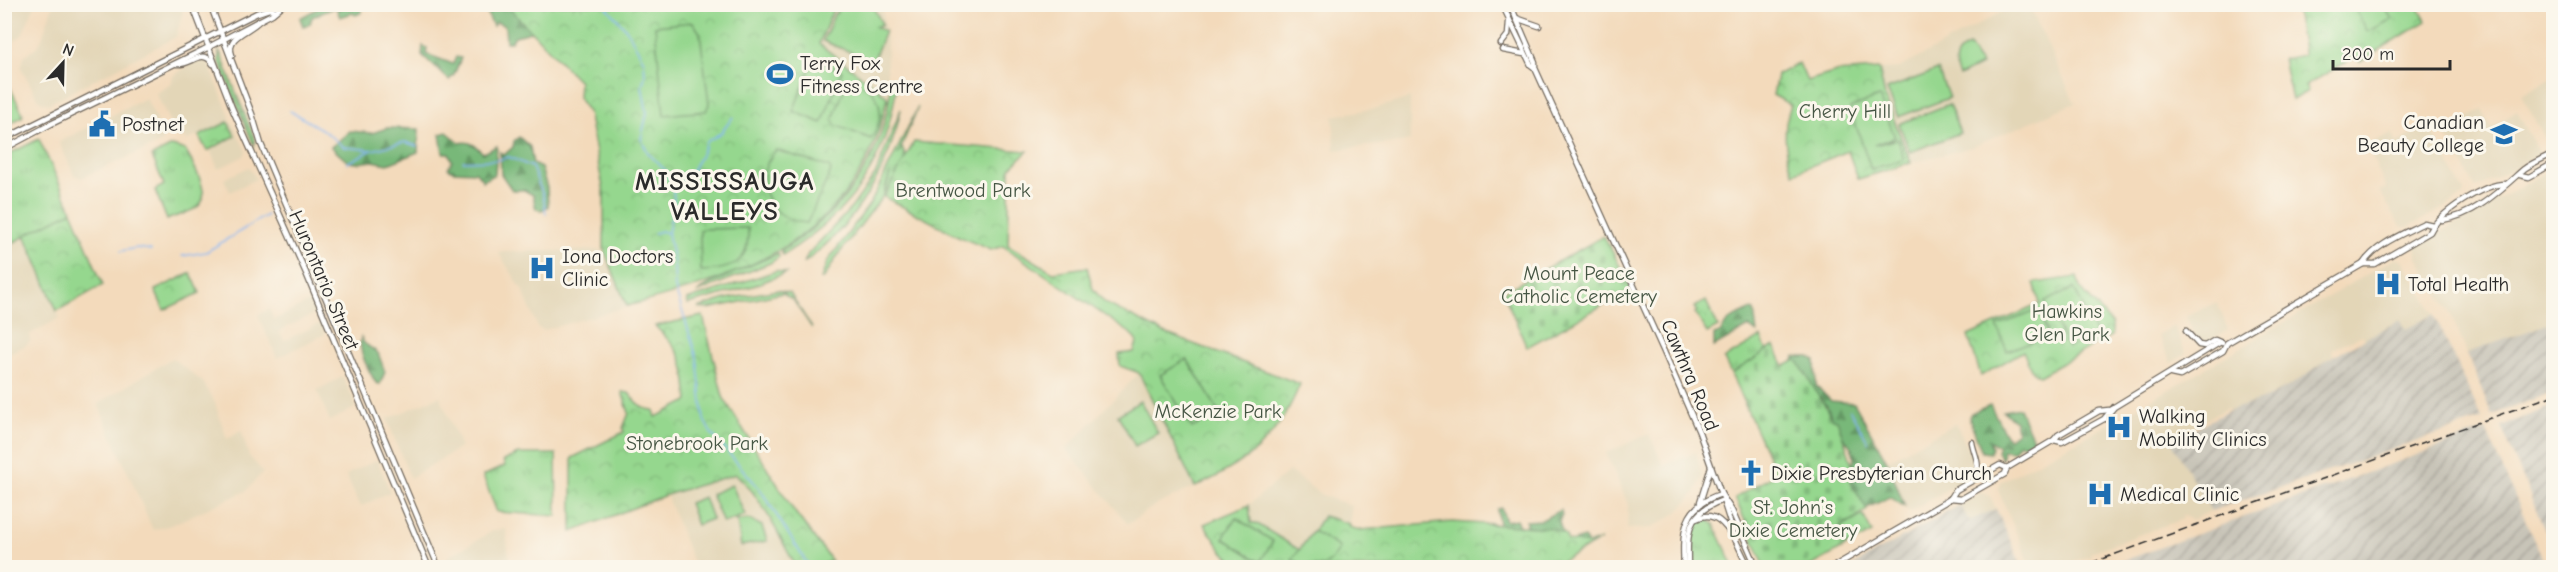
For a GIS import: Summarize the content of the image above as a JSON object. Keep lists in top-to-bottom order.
{
  "streets": {
    "main road": ["Hurontario Street", "Cawthra Road"]
  },
  "districts": ["MISSISSAUGA VALLEYS"],
  "parks": [
    "Cherry Hill",
    "Brentwood Park",
    "Mount Peace Catholic Cemetery",
    "Hawkins Glen Park",
    "McKenzie Park",
    "Stonebrook Park",
    "St. John’s Dixie Cemetery"
  ],
  "places": {
    "sports": ["Terry Fox Fitness Centre"],
    "public building": ["Postnet"],
    "school or university": ["Canadian Beauty College"],
    "hospital": [
      "Iona Doctors Clinic",
      "Total Health",
      "Walking Mobility Clinics",
      "Medical Clinic"
    ],
    "church": ["Dixie Presbyterian Church"]
  },
  "scale_bar": "200 m",
  "north": "top"
}
